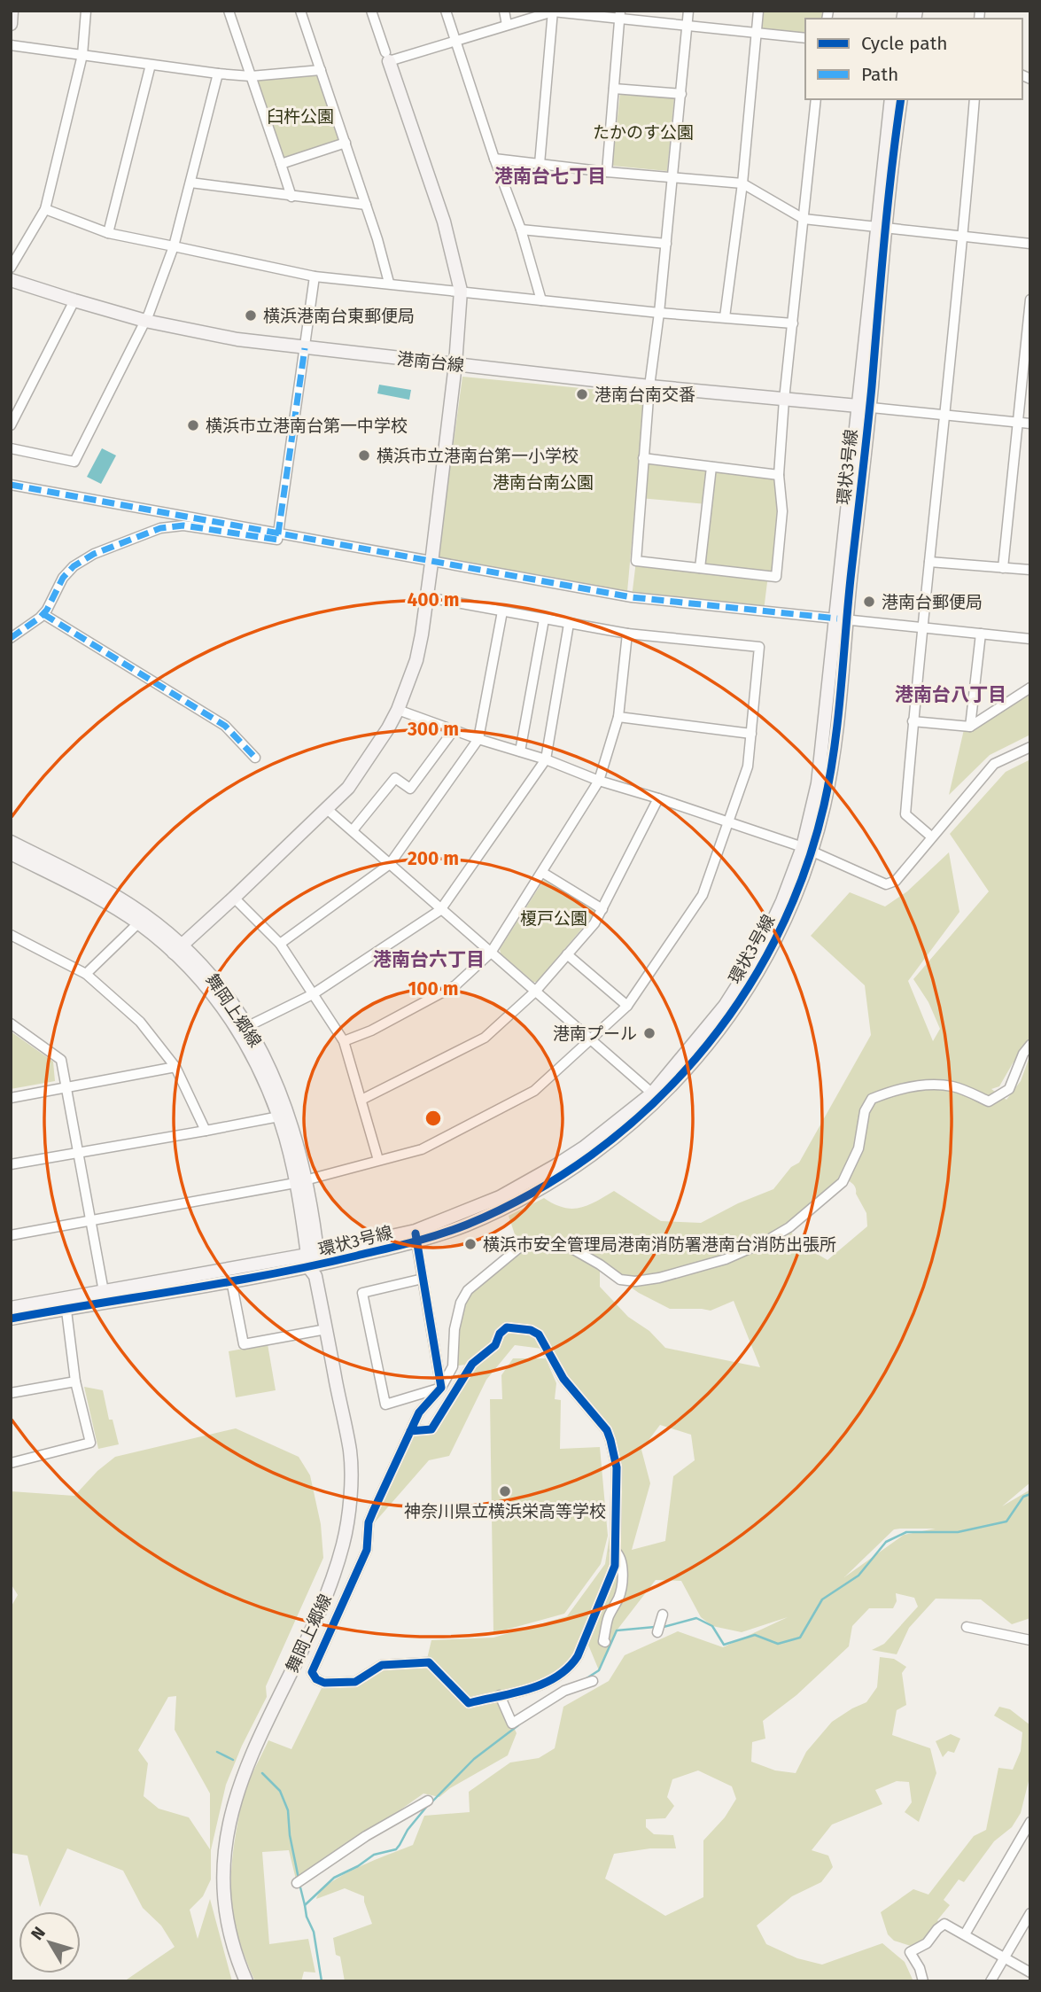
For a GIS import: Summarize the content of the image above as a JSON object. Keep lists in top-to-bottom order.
{
  "streets": {
    "street": ["港南台線", "環状3号線", "舞岡上郷線"]
  },
  "crossings": [
    ["港南台線", "環状3号線"],
    ["環状3号線", "舞岡上郷線"]
  ],
  "districts": ["港南台七丁目", "港南台八丁目", "港南台六丁目"],
  "parks": [
    "臼杵公園",
    "たかのす公園",
    "港南台南公園",
    "榎戸公園"
  ],
  "places": [
    "横浜港南台東郵便局",
    "港南台南交番",
    "横浜市立港南台第一中学校",
    "横浜市立港南台第一小学校",
    "港南台郵便局",
    "港南プール",
    "横浜市安全管理局港南消防署港南台消防出張所",
    "神奈川県立横浜栄高等学校"
  ],
  "legend": ["Cycle path", "Path"],
  "north": "top left",
  "rings": [
    "400 m",
    "300 m",
    "200 m",
    "100 m"
  ]
}
